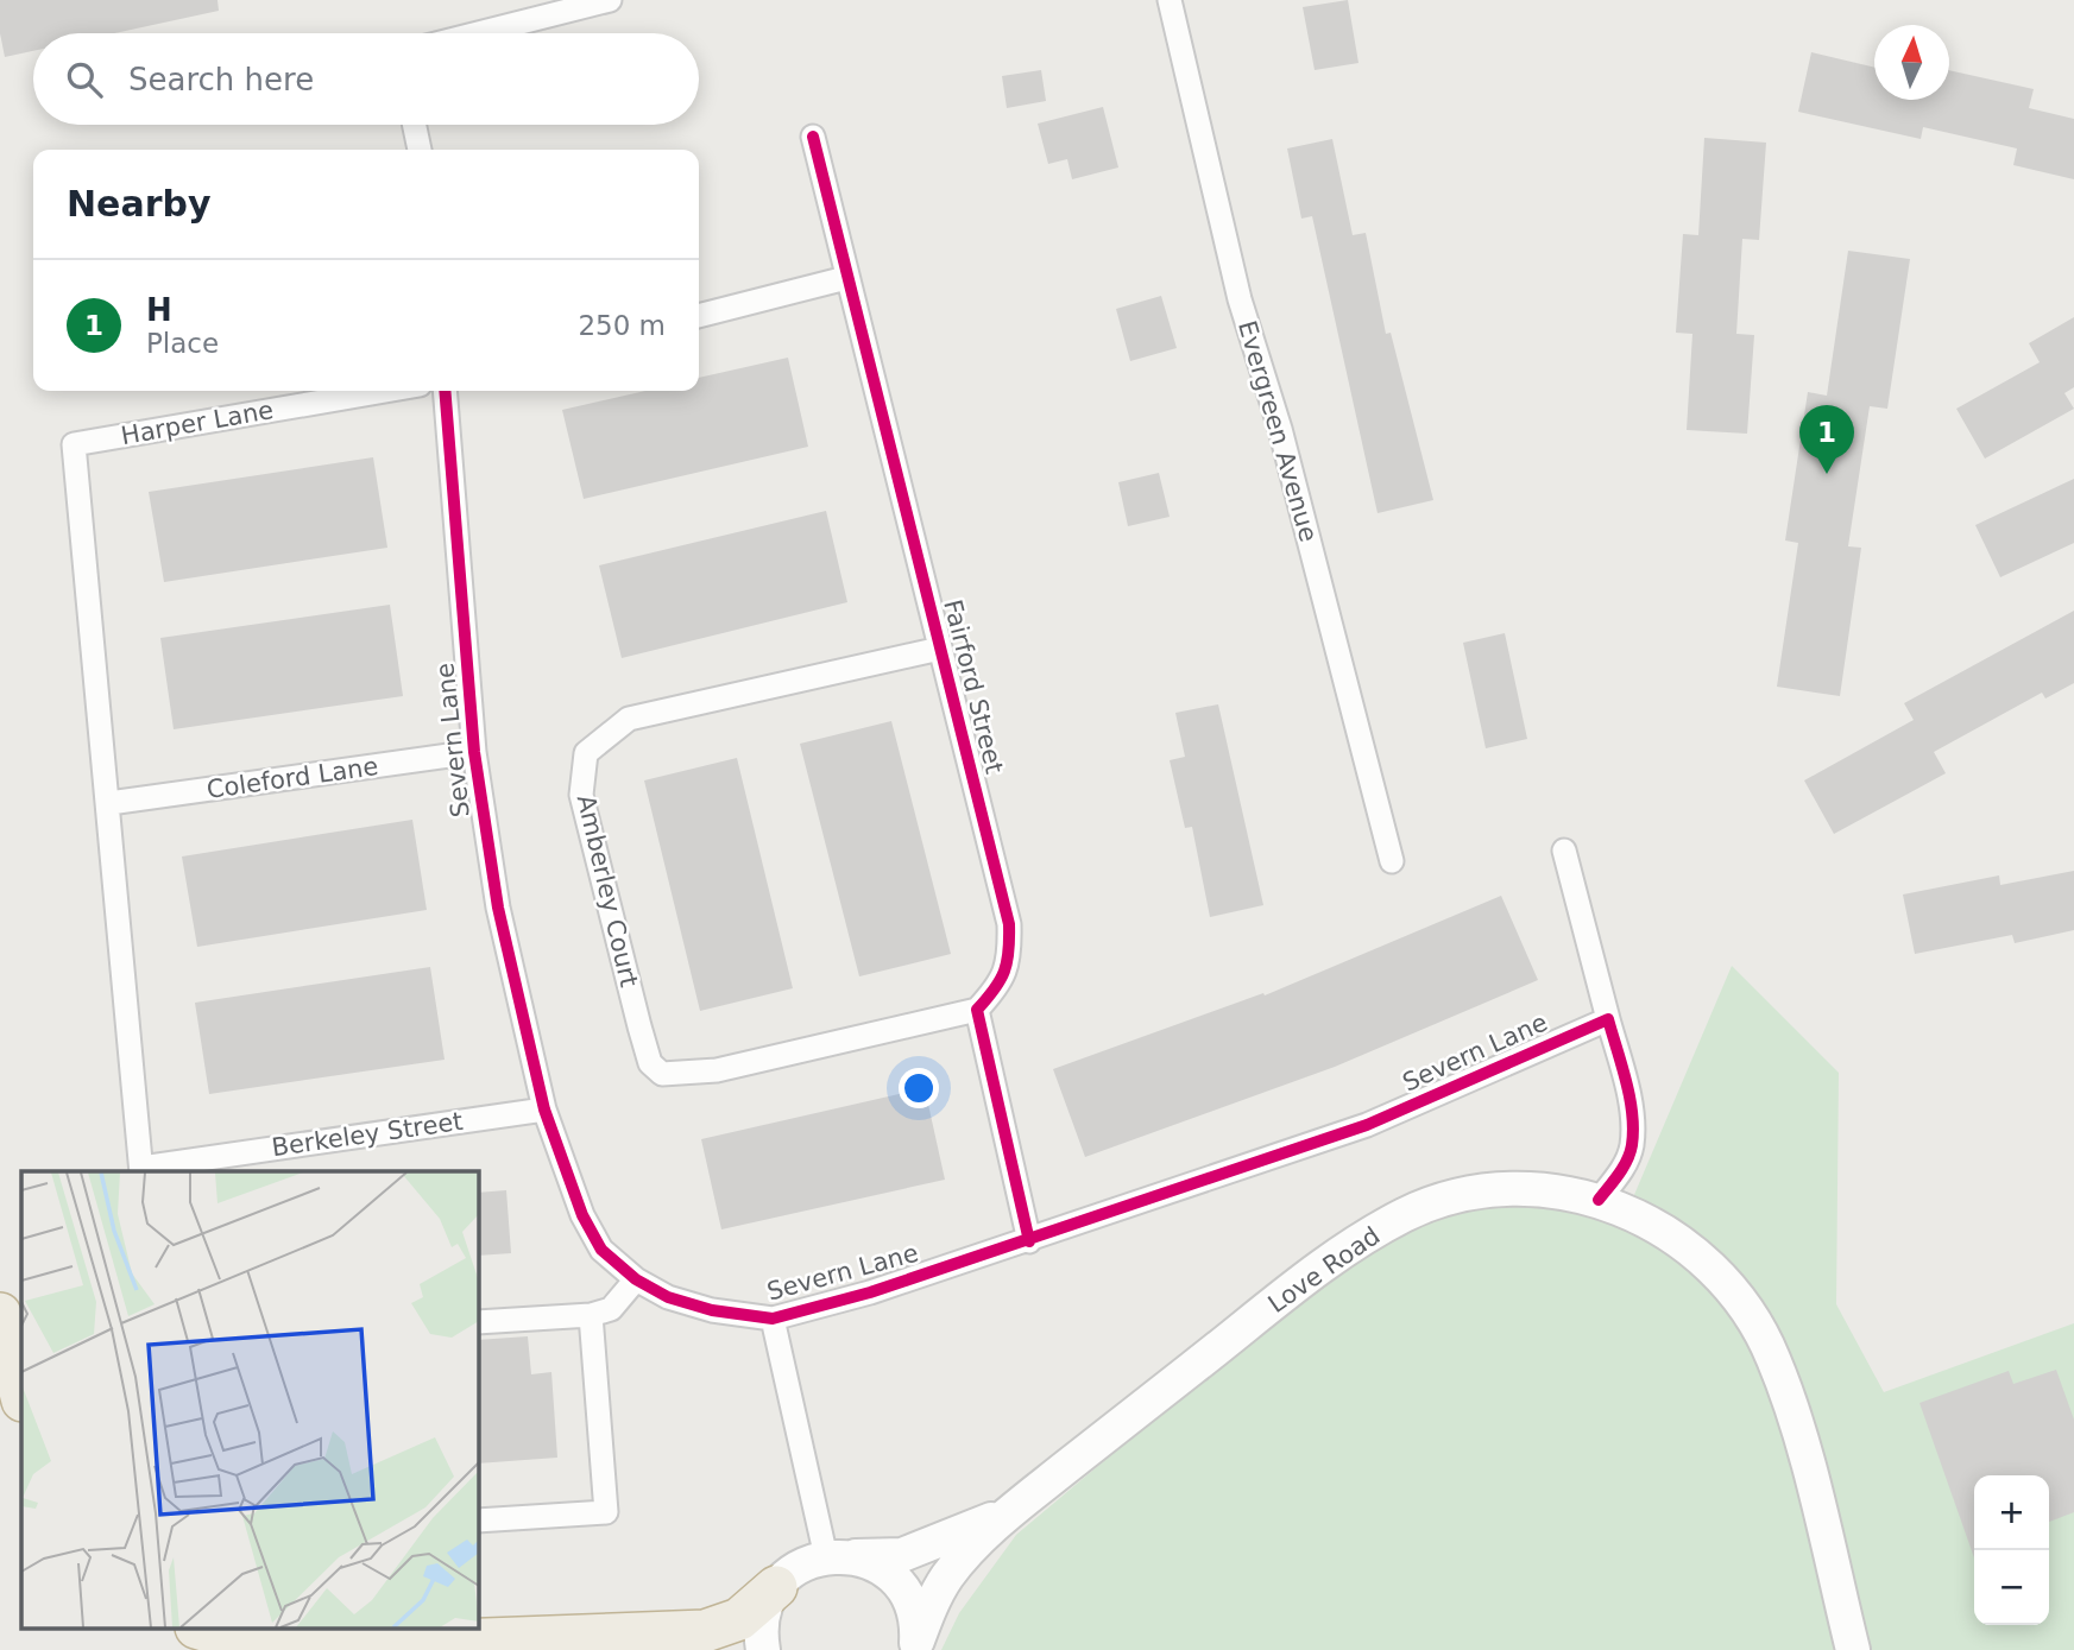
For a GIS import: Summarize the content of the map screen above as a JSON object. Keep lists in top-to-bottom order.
{
  "streets": {
    "street": [
      "Harper Lane",
      "Evergreen Avenue",
      "Fairford Street",
      "Severn Lane",
      "Coleford Lane",
      "Amberley Court",
      "Berkeley Street",
      "Love Road"
    ]
  },
  "crossings": [
    ["Harper Lane", "Coleford Lane"],
    ["Fairford Street", "Amberley Court"],
    ["Severn Lane", "Coleford Lane"],
    ["Severn Lane", "Berkeley Street"]
  ],
  "north": "top",
  "page": {
    "search": "Search here",
    "heading": "Nearby",
    "list": [
      {
        "mark": "1",
        "name": "H",
        "note": "Place",
        "value": "250 m"
      }
    ],
    "pins": "1",
    "map_buttons": ["+", "−"]
  }
}
